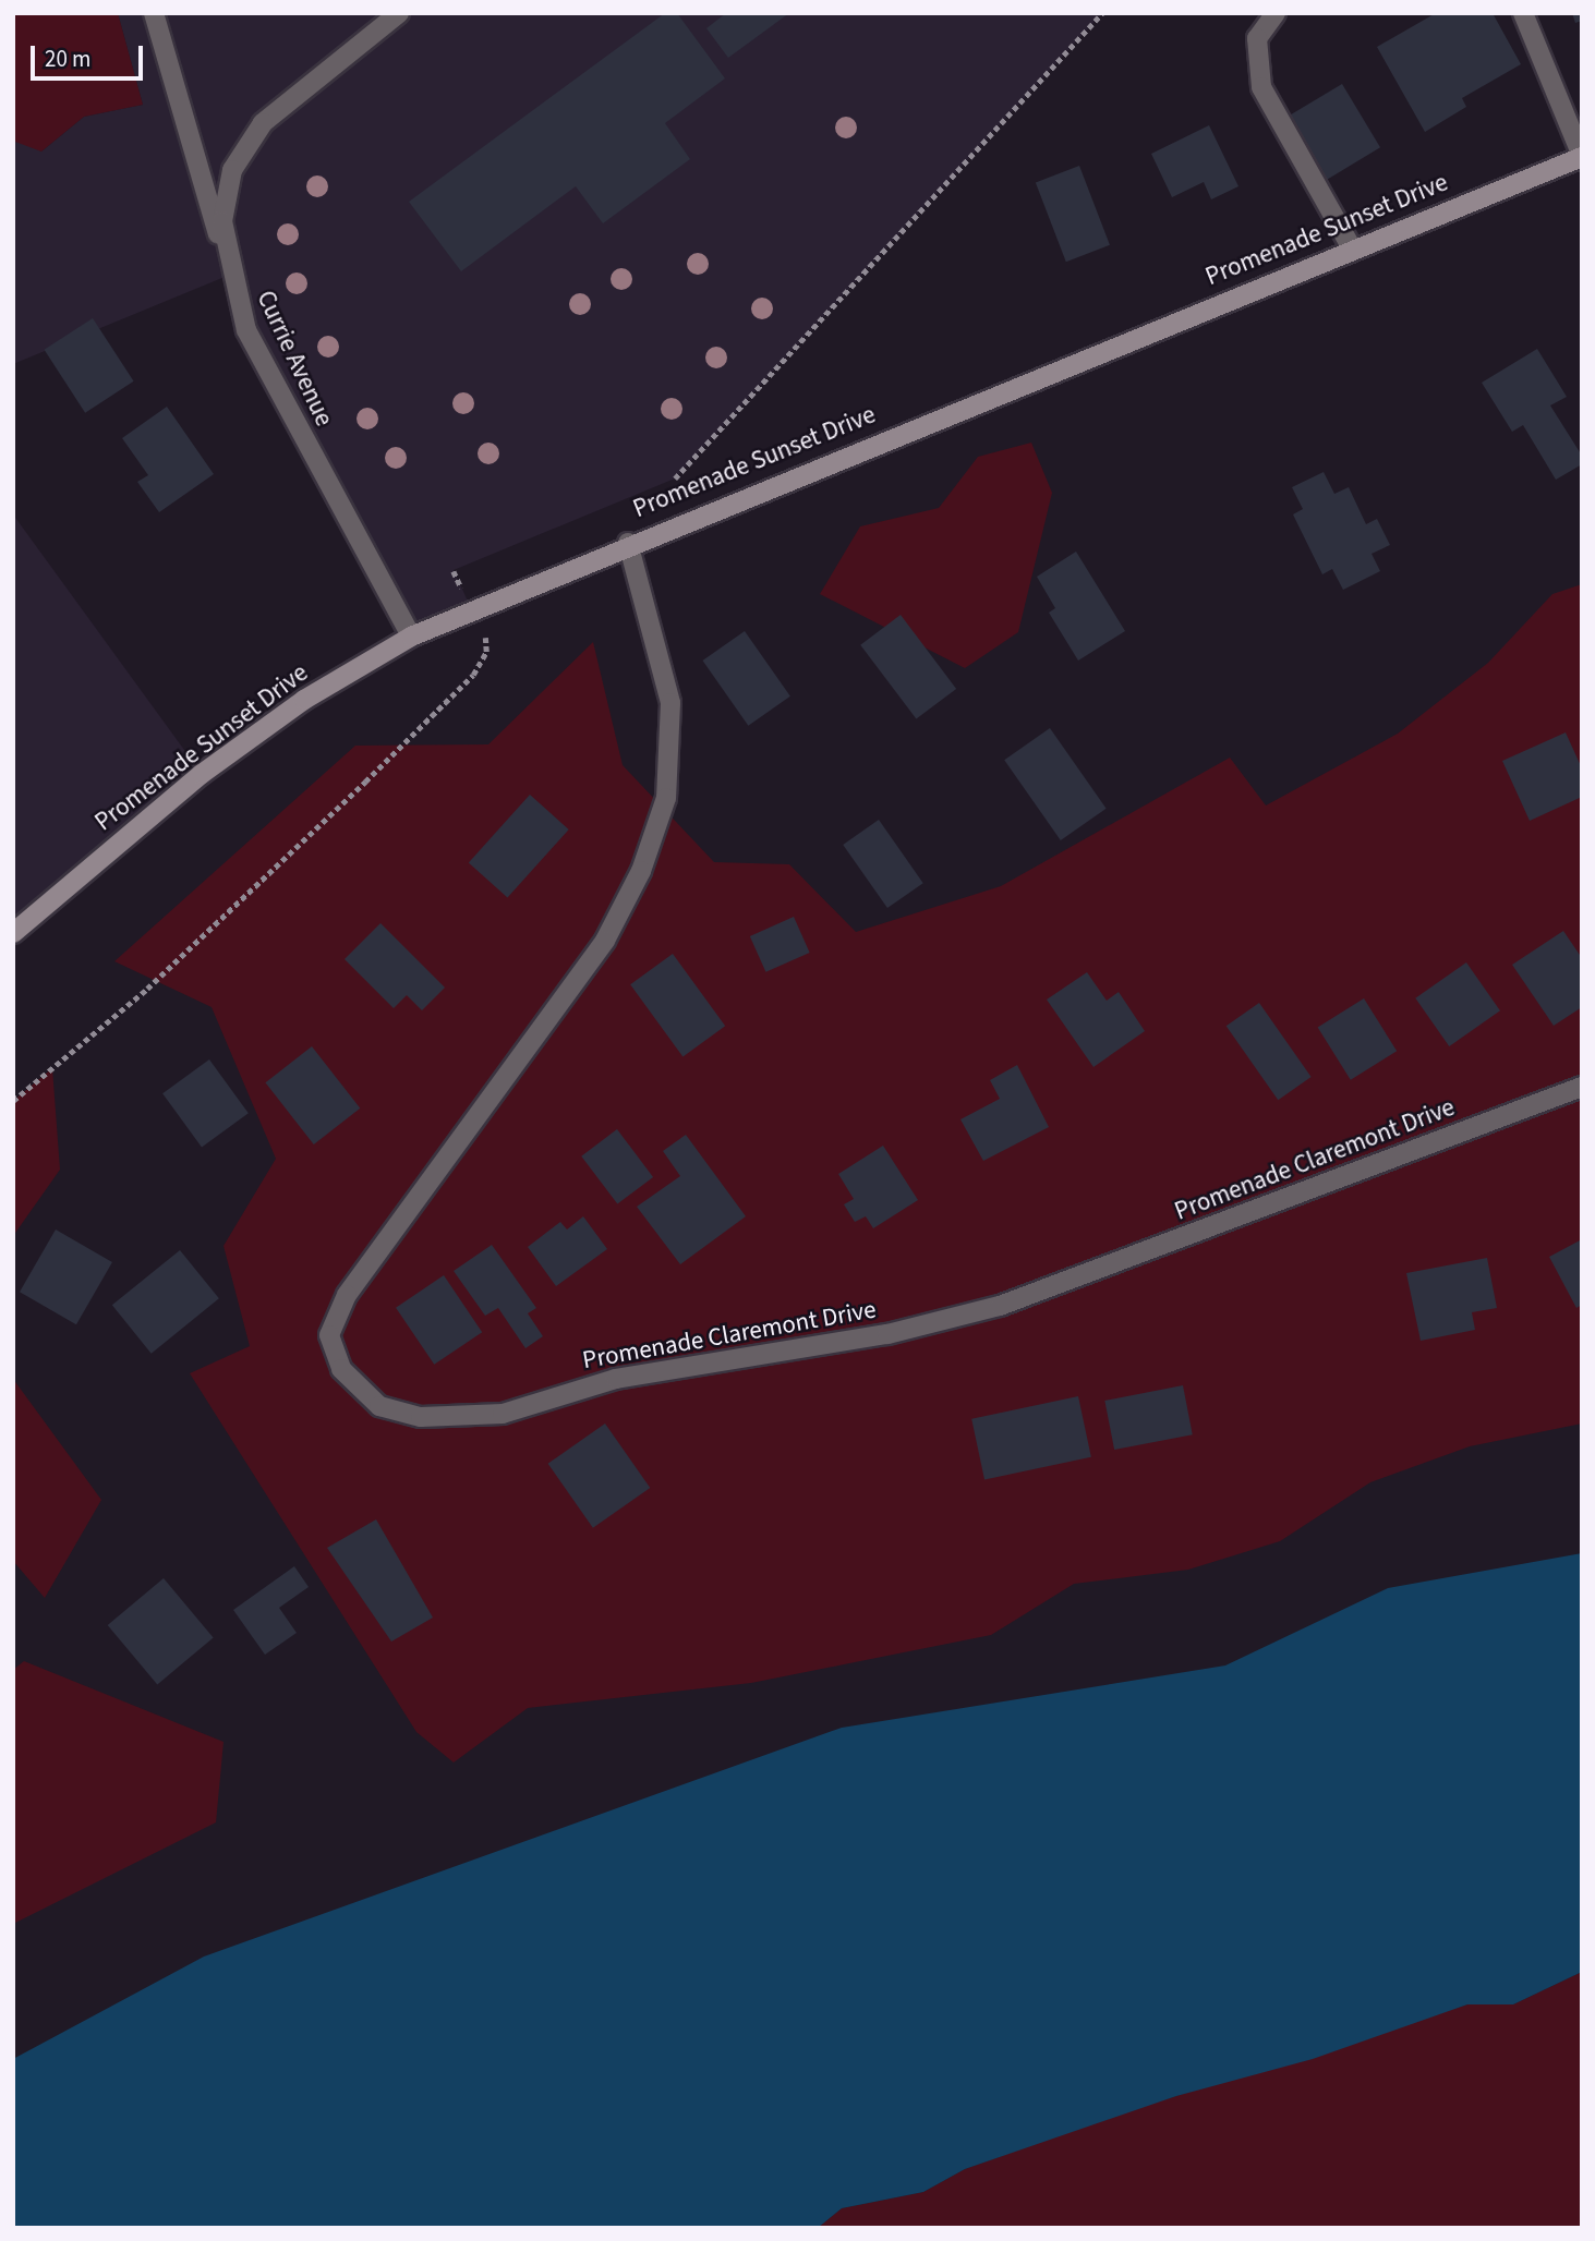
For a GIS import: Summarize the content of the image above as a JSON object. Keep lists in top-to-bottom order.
{
  "streets": {
    "street": ["Promenade Sunset Drive", "Currie Avenue", "Promenade Claremont Drive"]
  },
  "crossings": [
    ["Promenade Sunset Drive", "Currie Avenue"],
    ["Promenade Sunset Drive", "Promenade Claremont Drive"]
  ],
  "scale_bar": "20 m"
}
